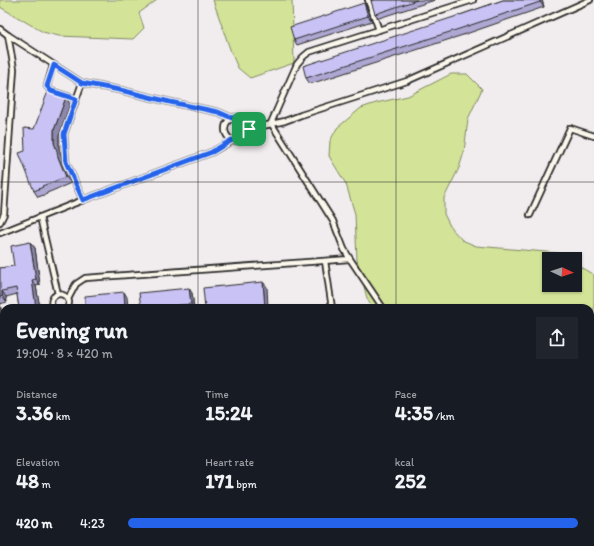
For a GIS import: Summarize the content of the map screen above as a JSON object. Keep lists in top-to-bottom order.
{
  "north": "right",
  "page": {
    "heading": ["Evening run", "19:04 · 8 × 420 m"],
    "stats": [
      ["Distance", "3.36 km"],
      ["Time", "15:24"],
      ["Pace", "4:35 /km"],
      ["Elevation", "48 m"],
      ["Heart rate", "171 bpm"],
      ["kcal", "252"]
    ],
    "list": [
      {
        "name": "420 m",
        "note": "4:23"
      }
    ]
  }
}
